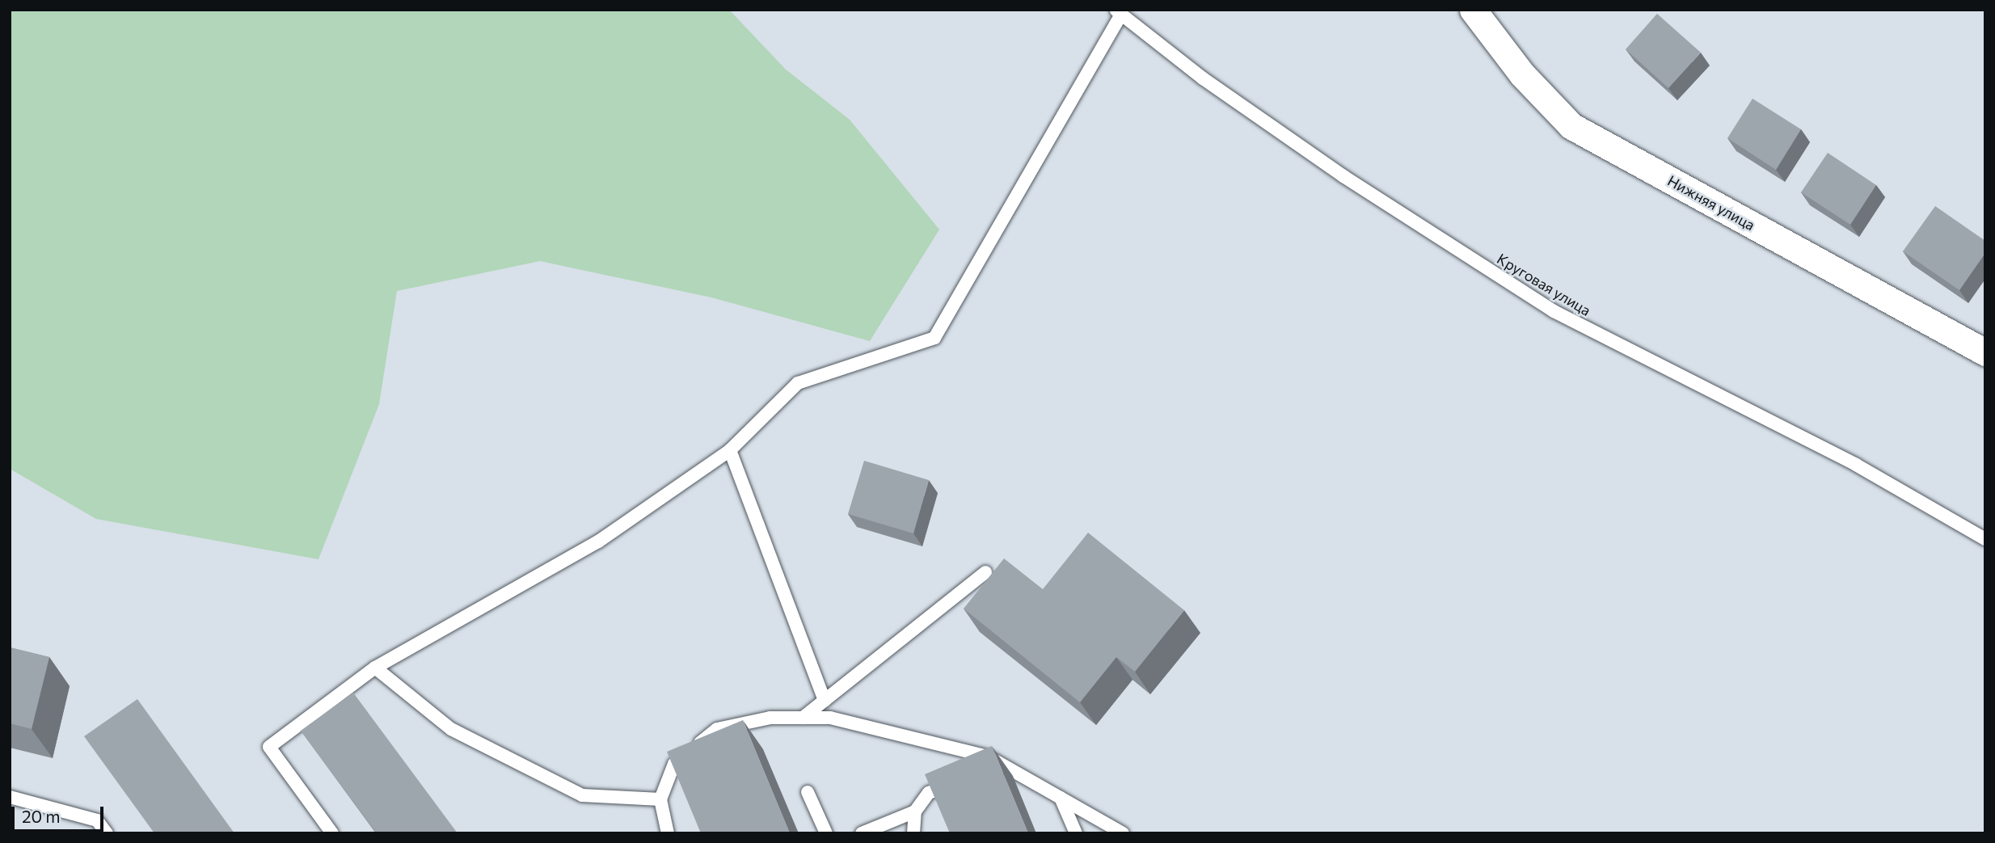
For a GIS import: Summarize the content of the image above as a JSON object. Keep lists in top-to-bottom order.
{
  "streets": {
    "street": ["Нижняя улица"],
    "lane": ["Круговая улица"]
  },
  "scale_bar": "20 m"
}
